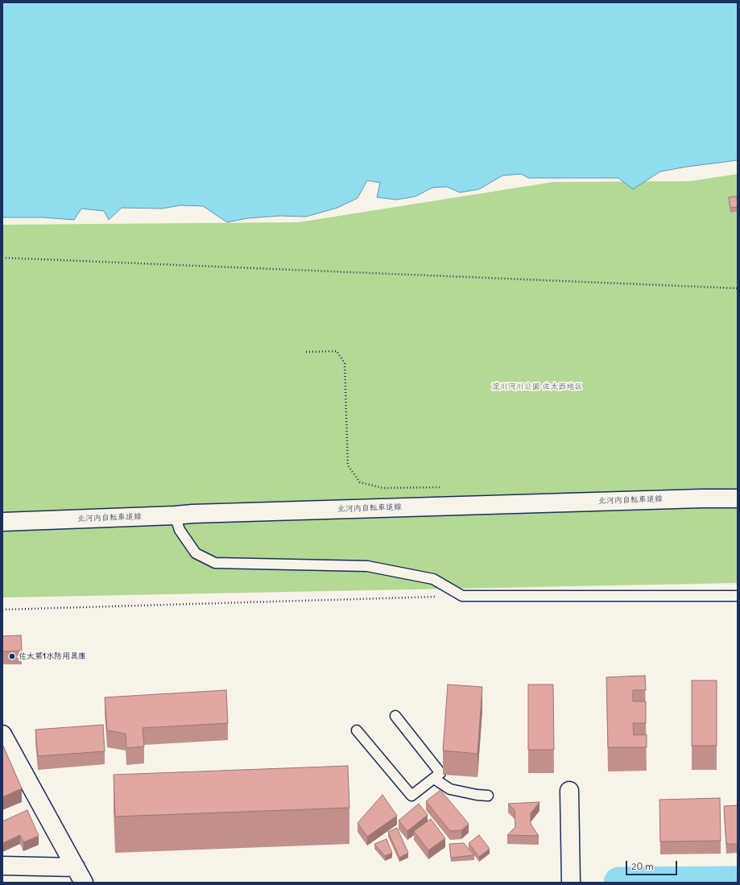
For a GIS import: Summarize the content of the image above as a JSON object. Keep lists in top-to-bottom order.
{
  "streets": {
    "street": ["北河内自転車道線"]
  },
  "parks": ["淀川河川公園 佐太西地区"],
  "places": ["佐太第1水防用具庫"],
  "scale_bar": "20 m"
}
